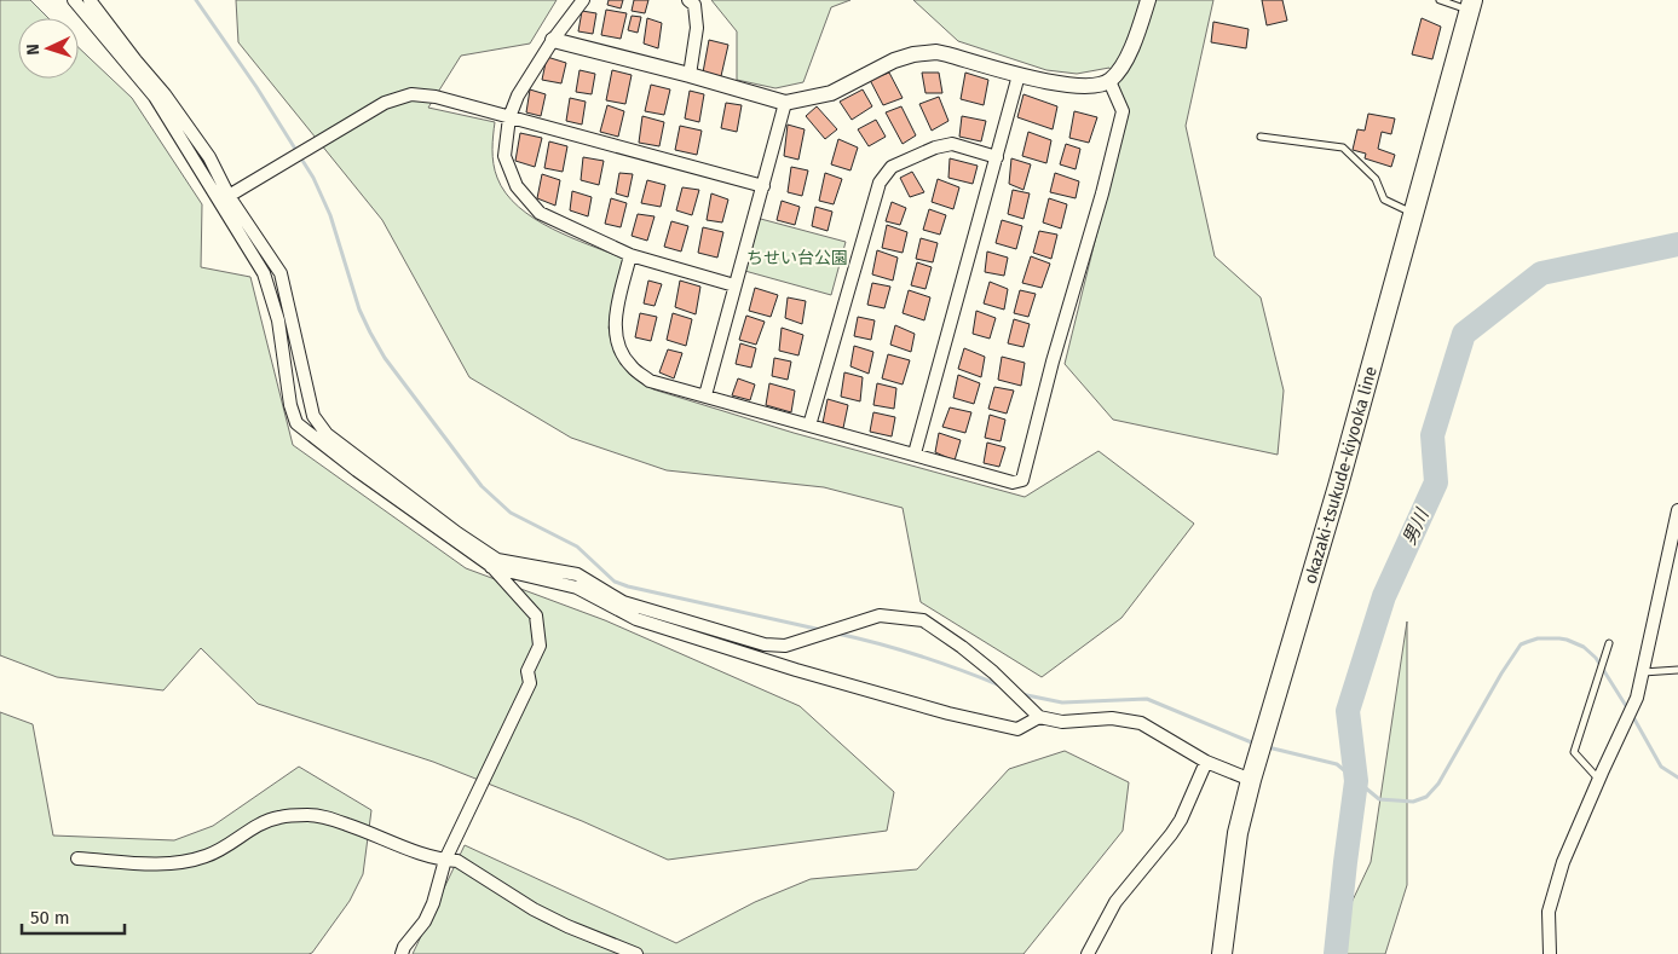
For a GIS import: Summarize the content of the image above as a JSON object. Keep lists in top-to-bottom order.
{
  "streets": {
    "main road": ["okazaki-tsukude-kiyooka line"]
  },
  "water": ["男川"],
  "parks": ["ちせい台公園"],
  "scale_bar": "50 m",
  "north": "left"
}
